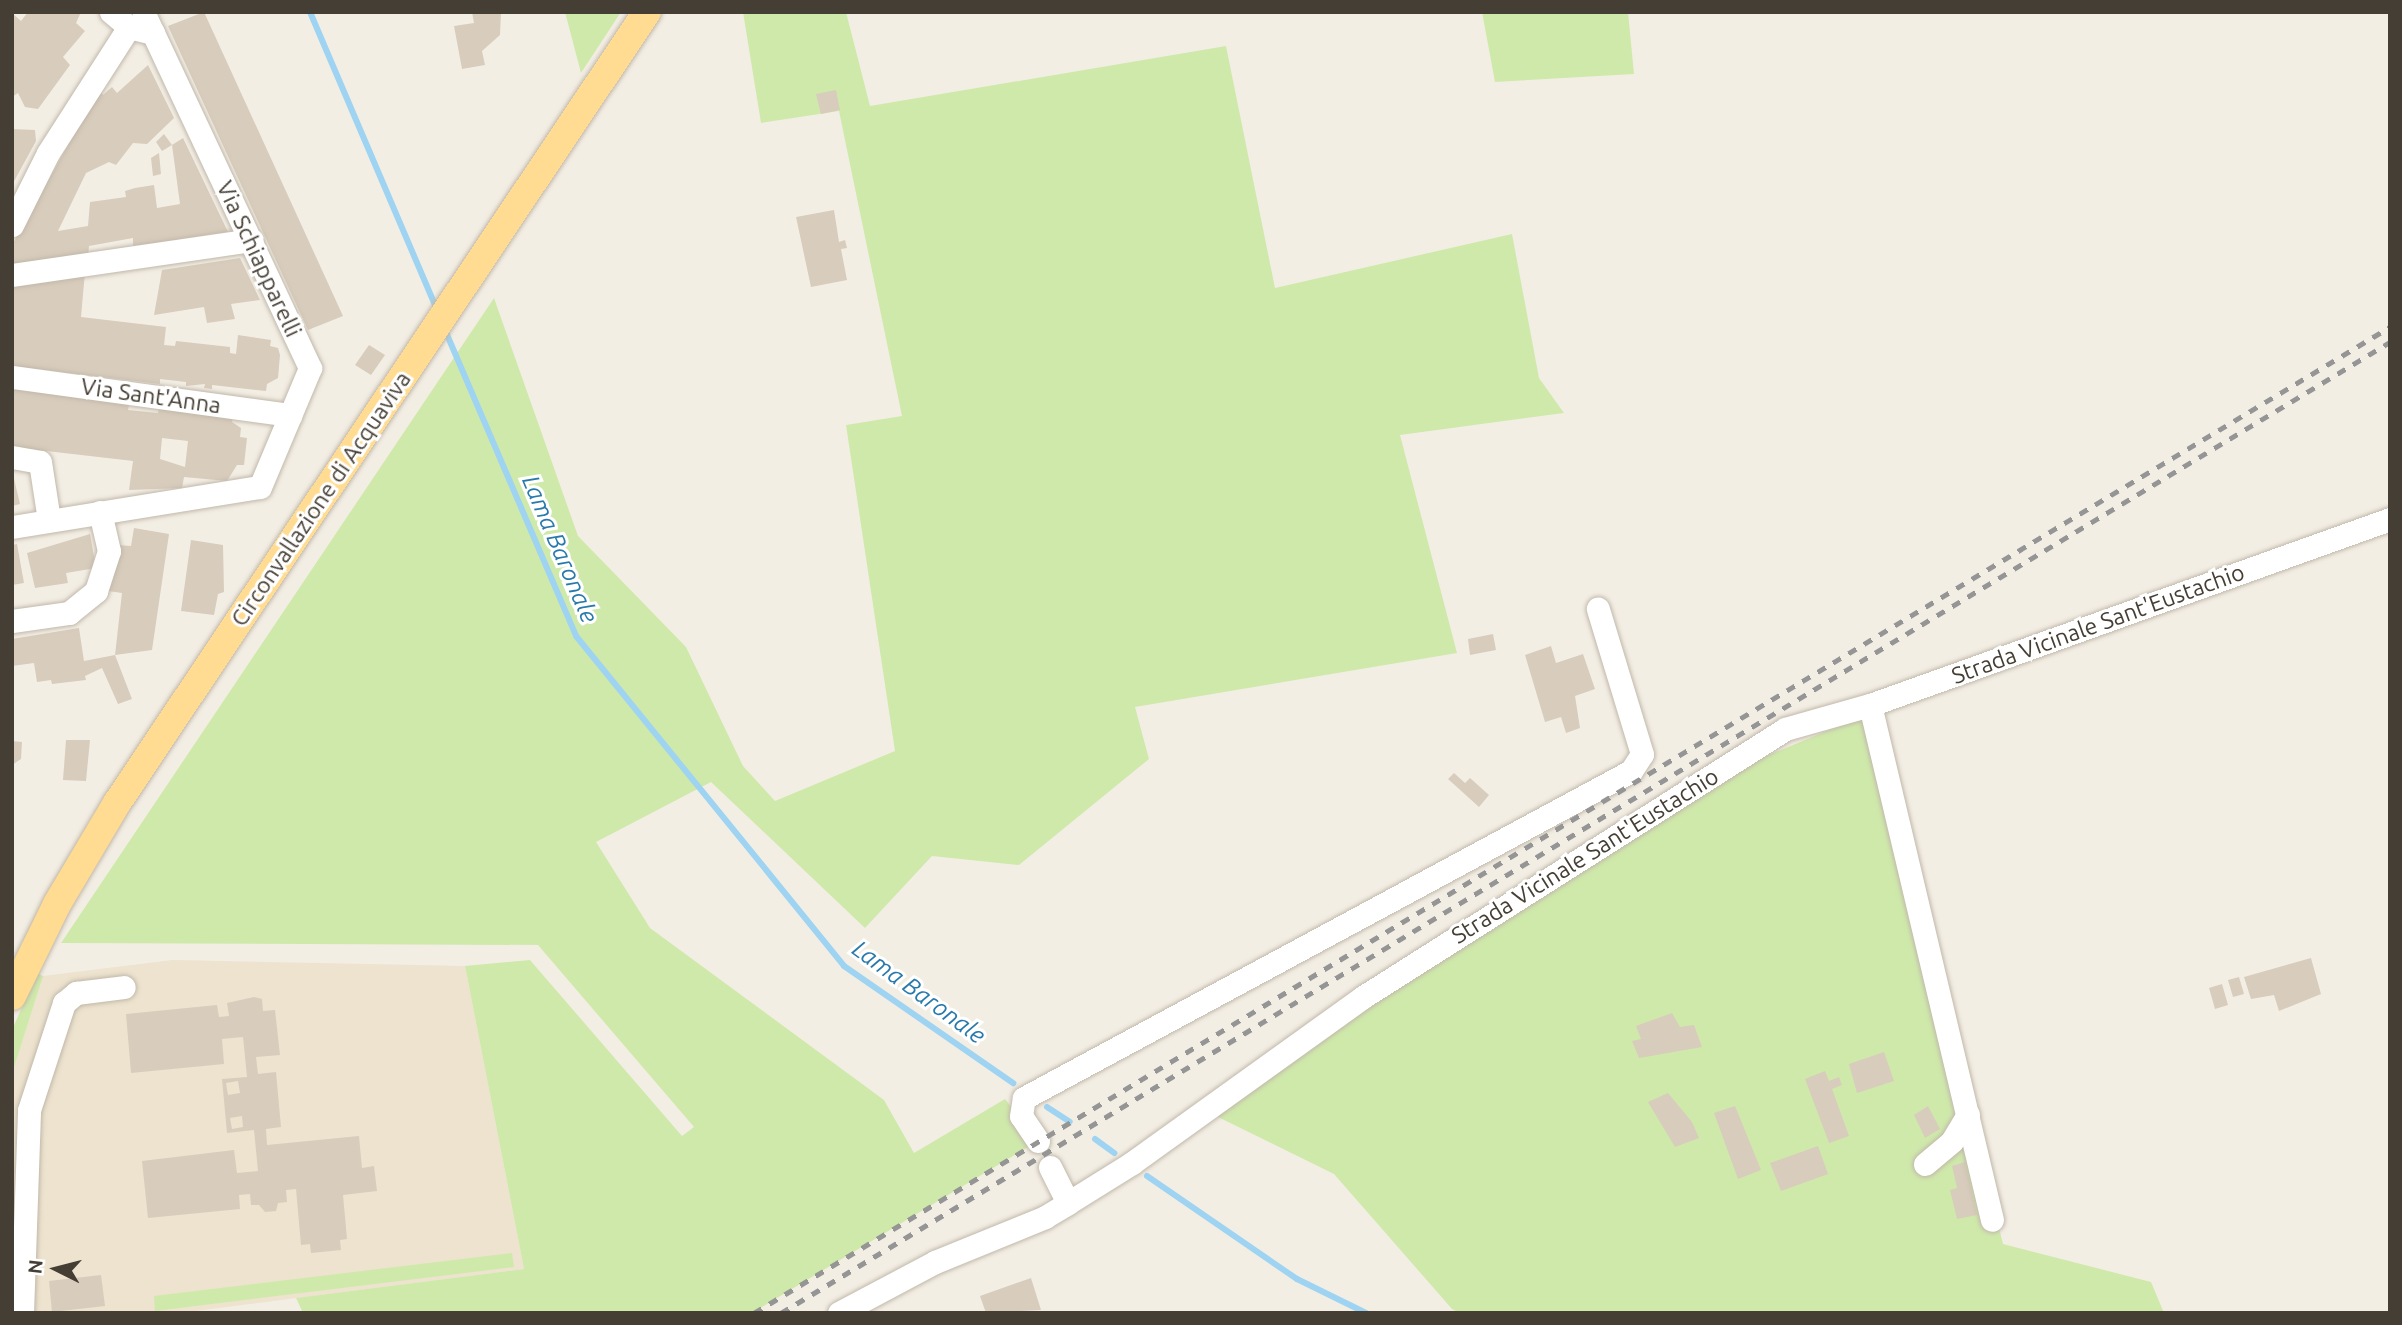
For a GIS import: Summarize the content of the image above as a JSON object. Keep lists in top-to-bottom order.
{
  "streets": {
    "main road": ["Circonvallazione di Acquaviva"],
    "street": ["Via Schiapparelli", "Via Sant'Anna", "Strada Vicinale Sant'Eustachio"]
  },
  "crossings": [
    ["Via Schiapparelli", "Via Sant'Anna"]
  ],
  "water": ["Lama Baronale"],
  "north": "left"
}
